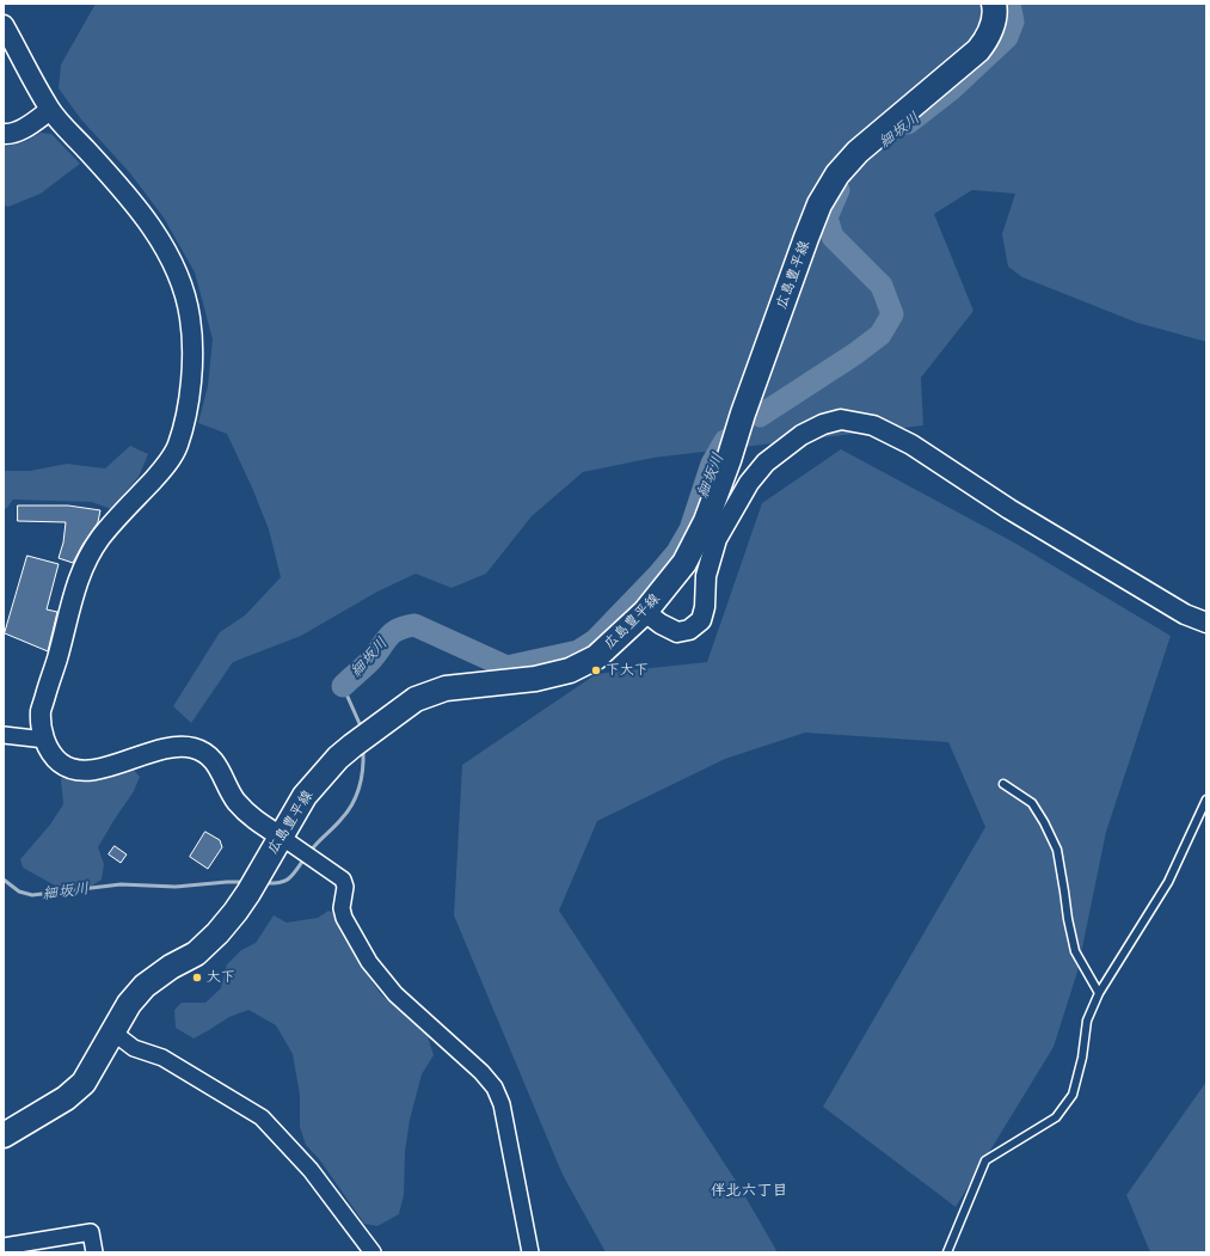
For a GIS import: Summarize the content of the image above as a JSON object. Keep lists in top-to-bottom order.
{
  "streets": {
    "main road": ["広島豊平線"]
  },
  "districts": ["伴北六丁目"],
  "water": ["細坂川"],
  "places": ["下大下", "大下"]
}
